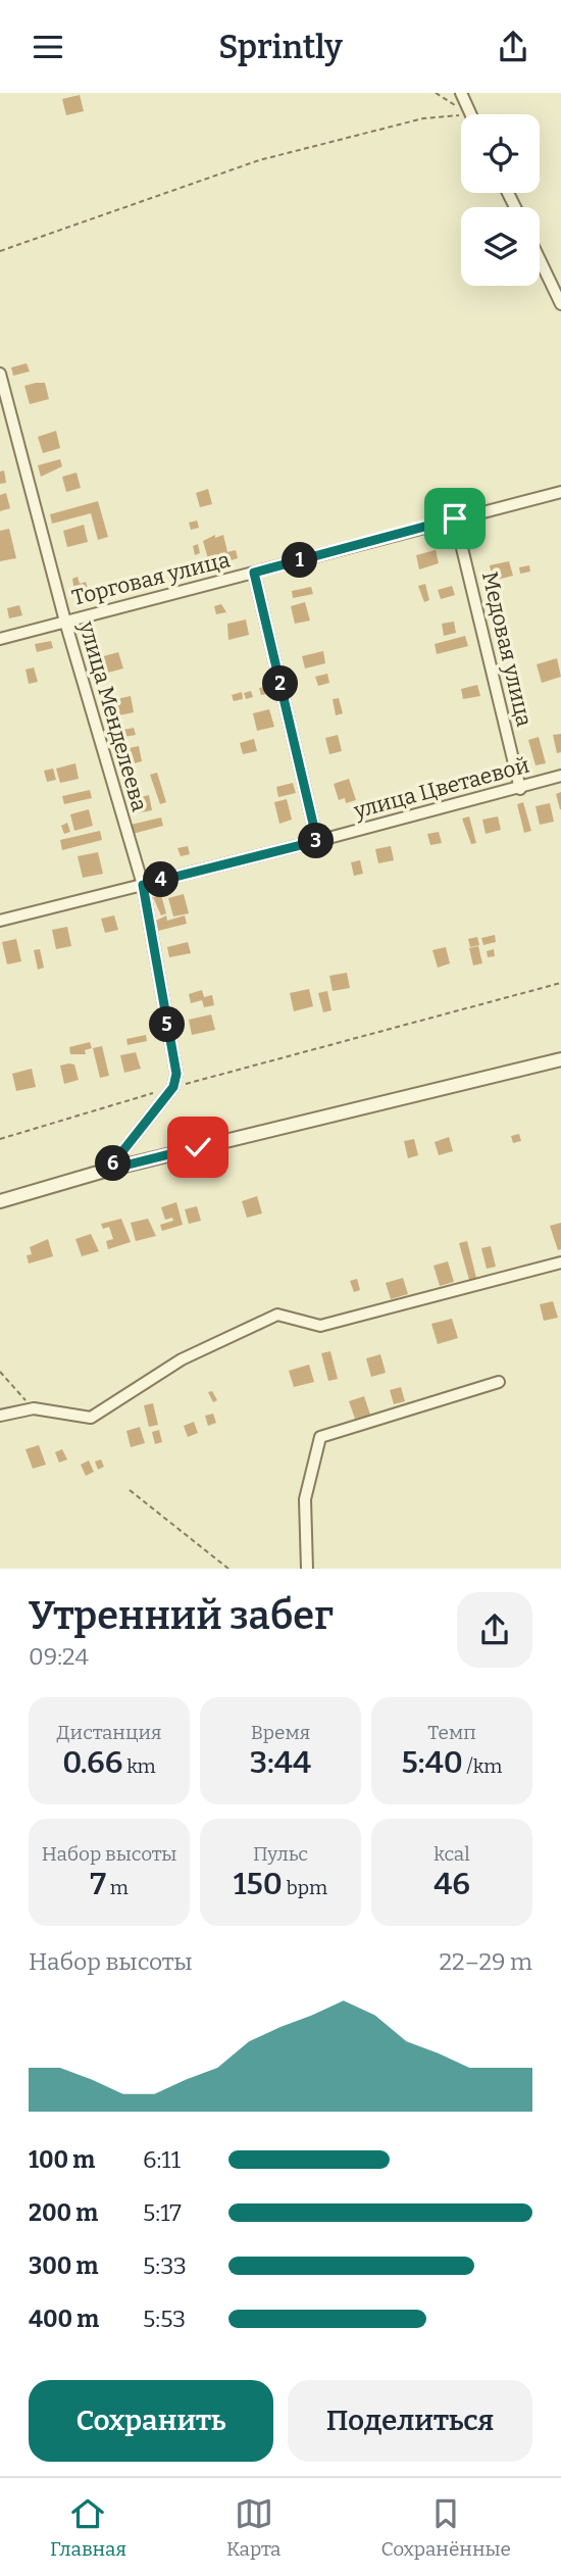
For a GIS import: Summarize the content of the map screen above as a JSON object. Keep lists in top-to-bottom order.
{
  "streets": {
    "street": [
      "Торговая улица",
      "Медовая улица",
      "улица Менделеева",
      "улица Цветаевой"
    ]
  },
  "crossings": [
    ["Торговая улица", "Медовая улица"],
    ["Торговая улица", "улица Менделеева"],
    ["Медовая улица", "улица Цветаевой"],
    ["улица Менделеева", "улица Цветаевой"]
  ],
  "page": {
    "header": "Sprintly",
    "pins": [
      "1",
      "2",
      "3",
      "4",
      "5",
      "6"
    ],
    "heading": ["Утренний забег", "09:24"],
    "stats": [
      ["Дистанция", "0.66 km"],
      ["Время", "3:44"],
      ["Темп", "5:40 /km"],
      ["Набор высоты", "7 m"],
      ["Пульс", "150 bpm"],
      ["kcal", "46"]
    ],
    "chart": ["Набор высоты", "22–29 m"],
    "list": [
      {
        "name": "100 m",
        "note": "6:11"
      },
      {
        "name": "200 m",
        "note": "5:17"
      },
      {
        "name": "300 m",
        "note": "5:33"
      },
      {
        "name": "400 m",
        "note": "5:53"
      }
    ],
    "buttons": ["Сохранить", "Поделиться"],
    "tabs": ["Главная", "Карта", "Сохранённые"]
  }
}
